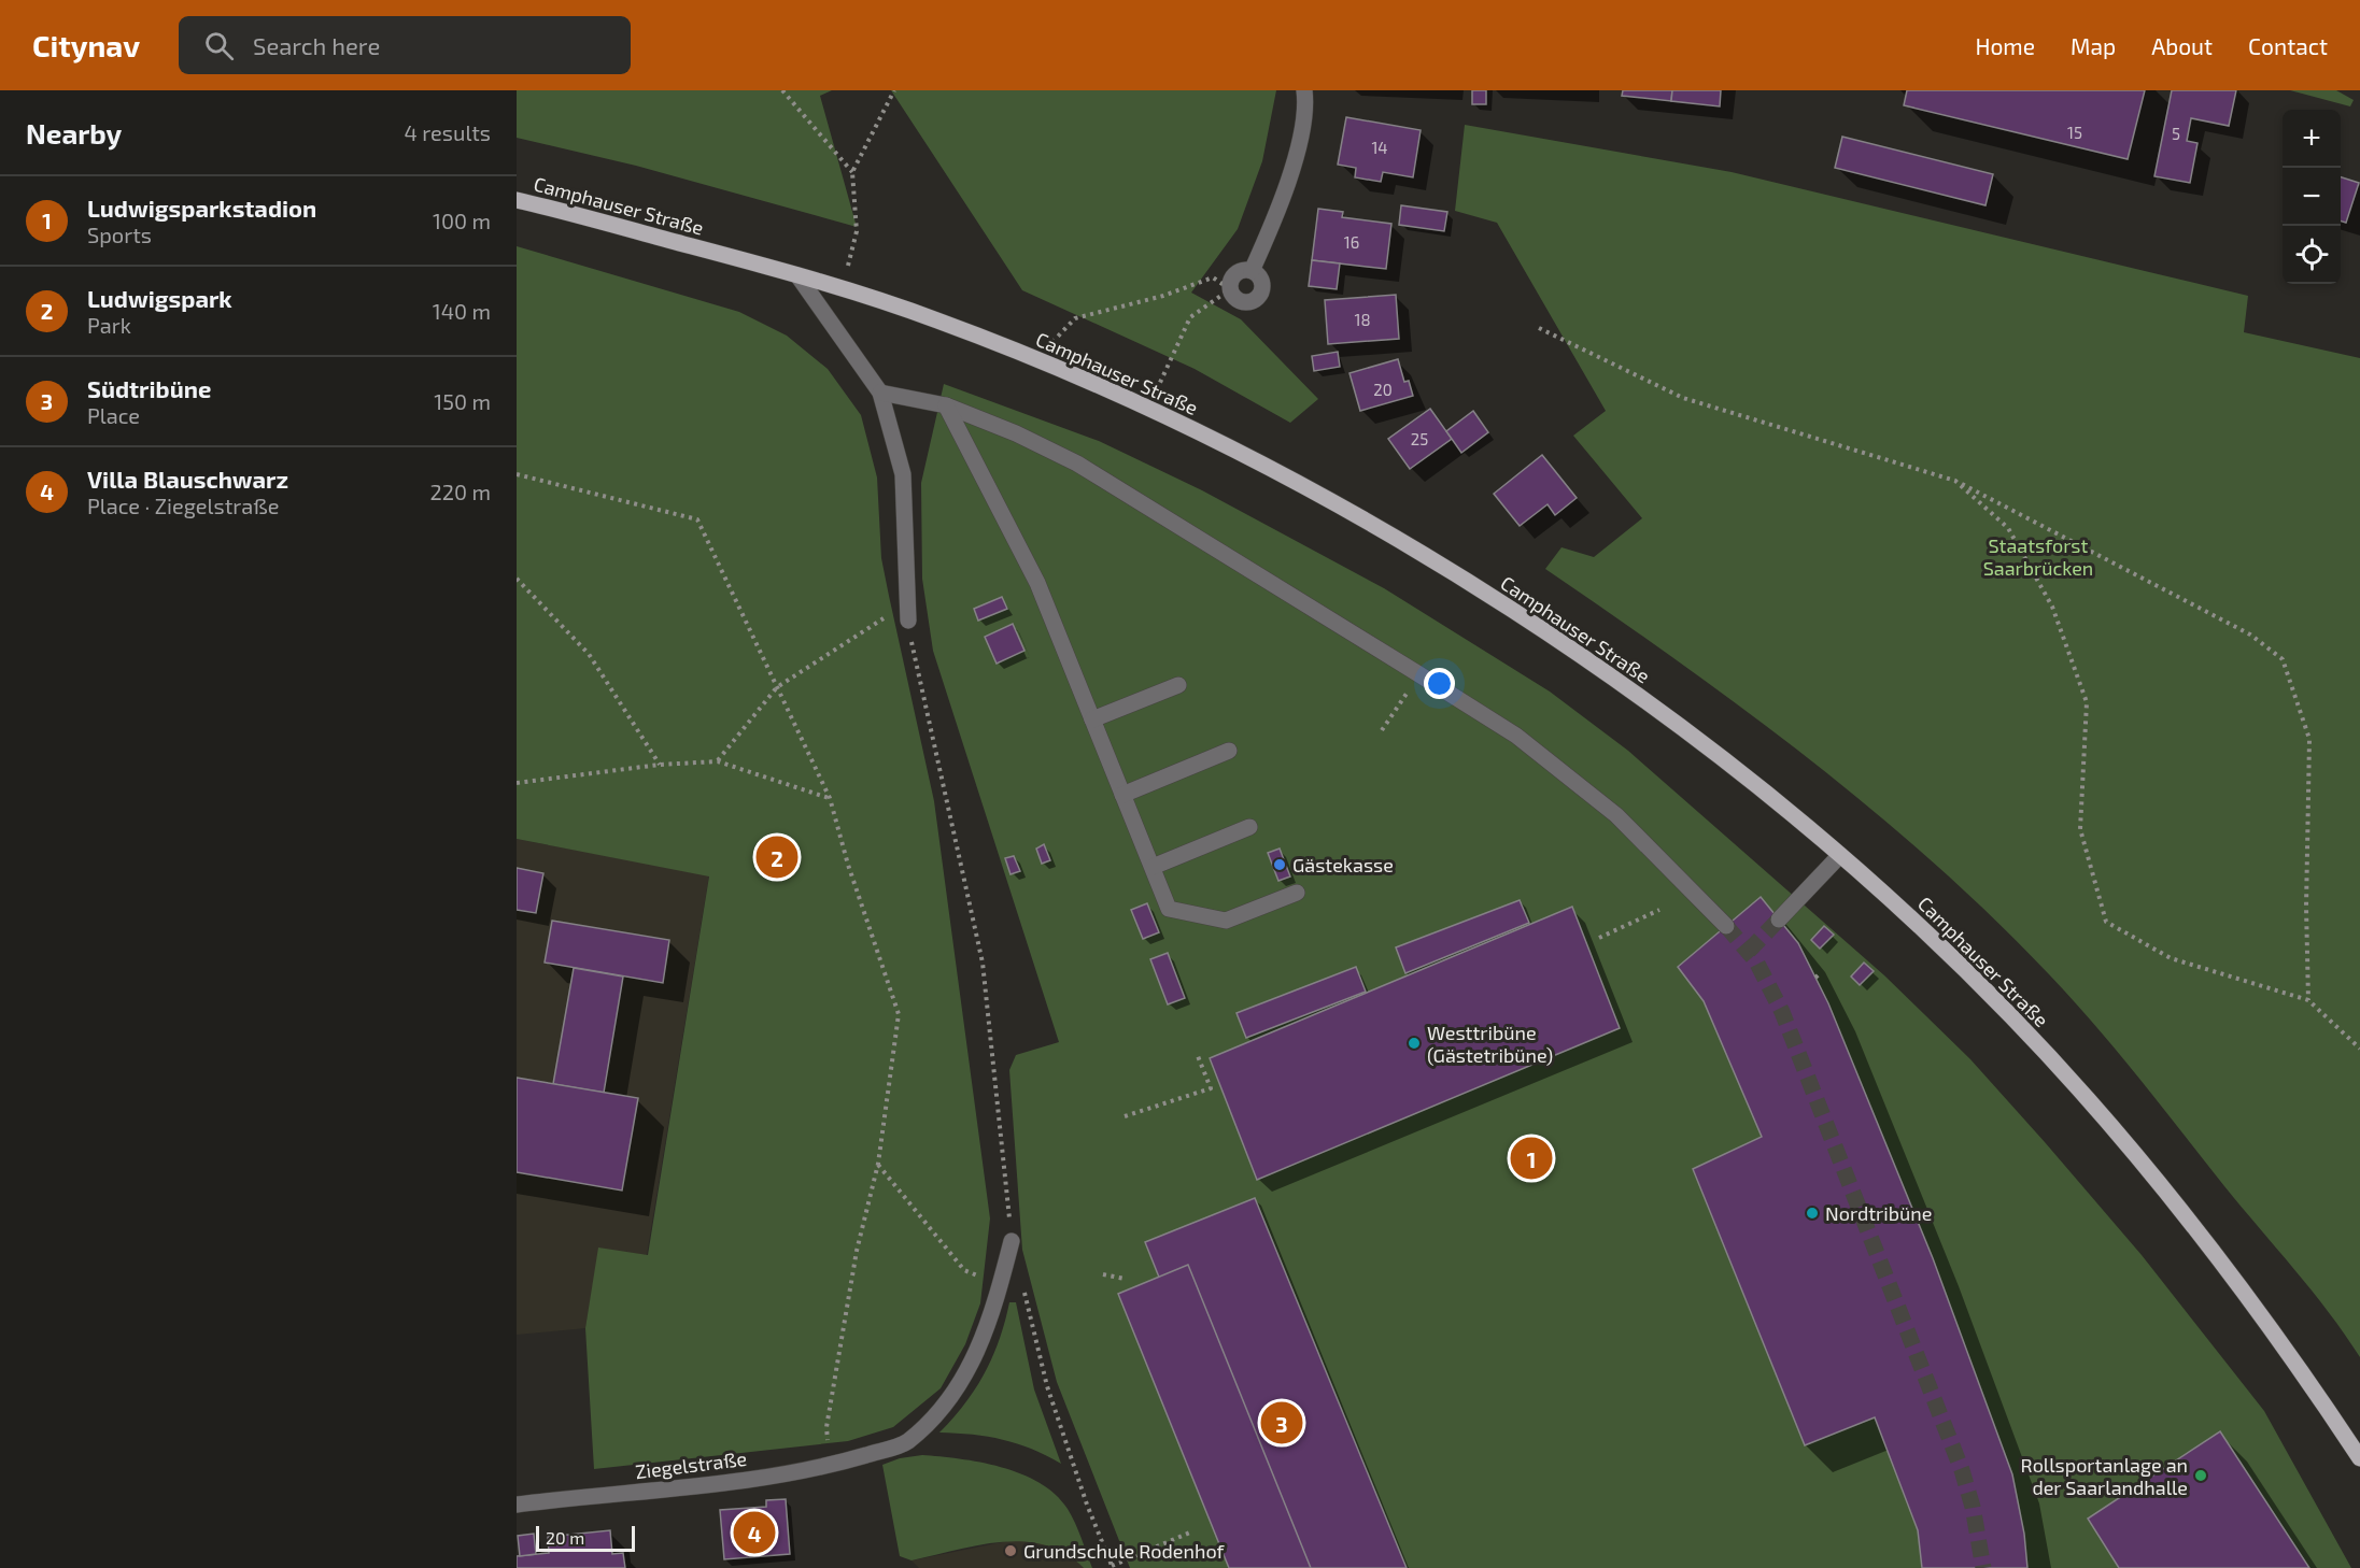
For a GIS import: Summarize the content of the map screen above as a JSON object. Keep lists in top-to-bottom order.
{
  "streets": {
    "main road": ["Camphauser Straße"],
    "street": ["Ziegelstraße"]
  },
  "parks": ["Staatsforst Saarbrücken"],
  "places": [
    "Gästekasse",
    "Westtribüne (Gästetribüne)",
    "Nordtribüne",
    "Rollsportanlage an der Saarlandhalle",
    "Grundschule Rodenhof"
  ],
  "house_numbers": [
    "15",
    "5",
    "14",
    "16",
    "18",
    "20",
    "25"
  ],
  "scale_bar": "20 m",
  "page": {
    "header": "Citynav",
    "search": "Search here",
    "nav": [
      "Home",
      "Map",
      "About",
      "Contact"
    ],
    "heading": ["Nearby", "4 results"],
    "map_buttons": ["+", "−"],
    "list": [
      {
        "mark": "1",
        "name": "Ludwigsparkstadion",
        "note": "Sports",
        "value": "100 m"
      },
      {
        "mark": "2",
        "name": "Ludwigspark",
        "note": "Park",
        "value": "140 m"
      },
      {
        "mark": "3",
        "name": "Südtribüne",
        "note": "Place",
        "value": "150 m"
      },
      {
        "mark": "4",
        "name": "Villa Blauschwarz",
        "note": "Place · Ziegelstraße",
        "value": "220 m"
      }
    ],
    "pins": [
      "2",
      "1",
      "3",
      "4"
    ],
    "scale": "20 m"
  }
}
